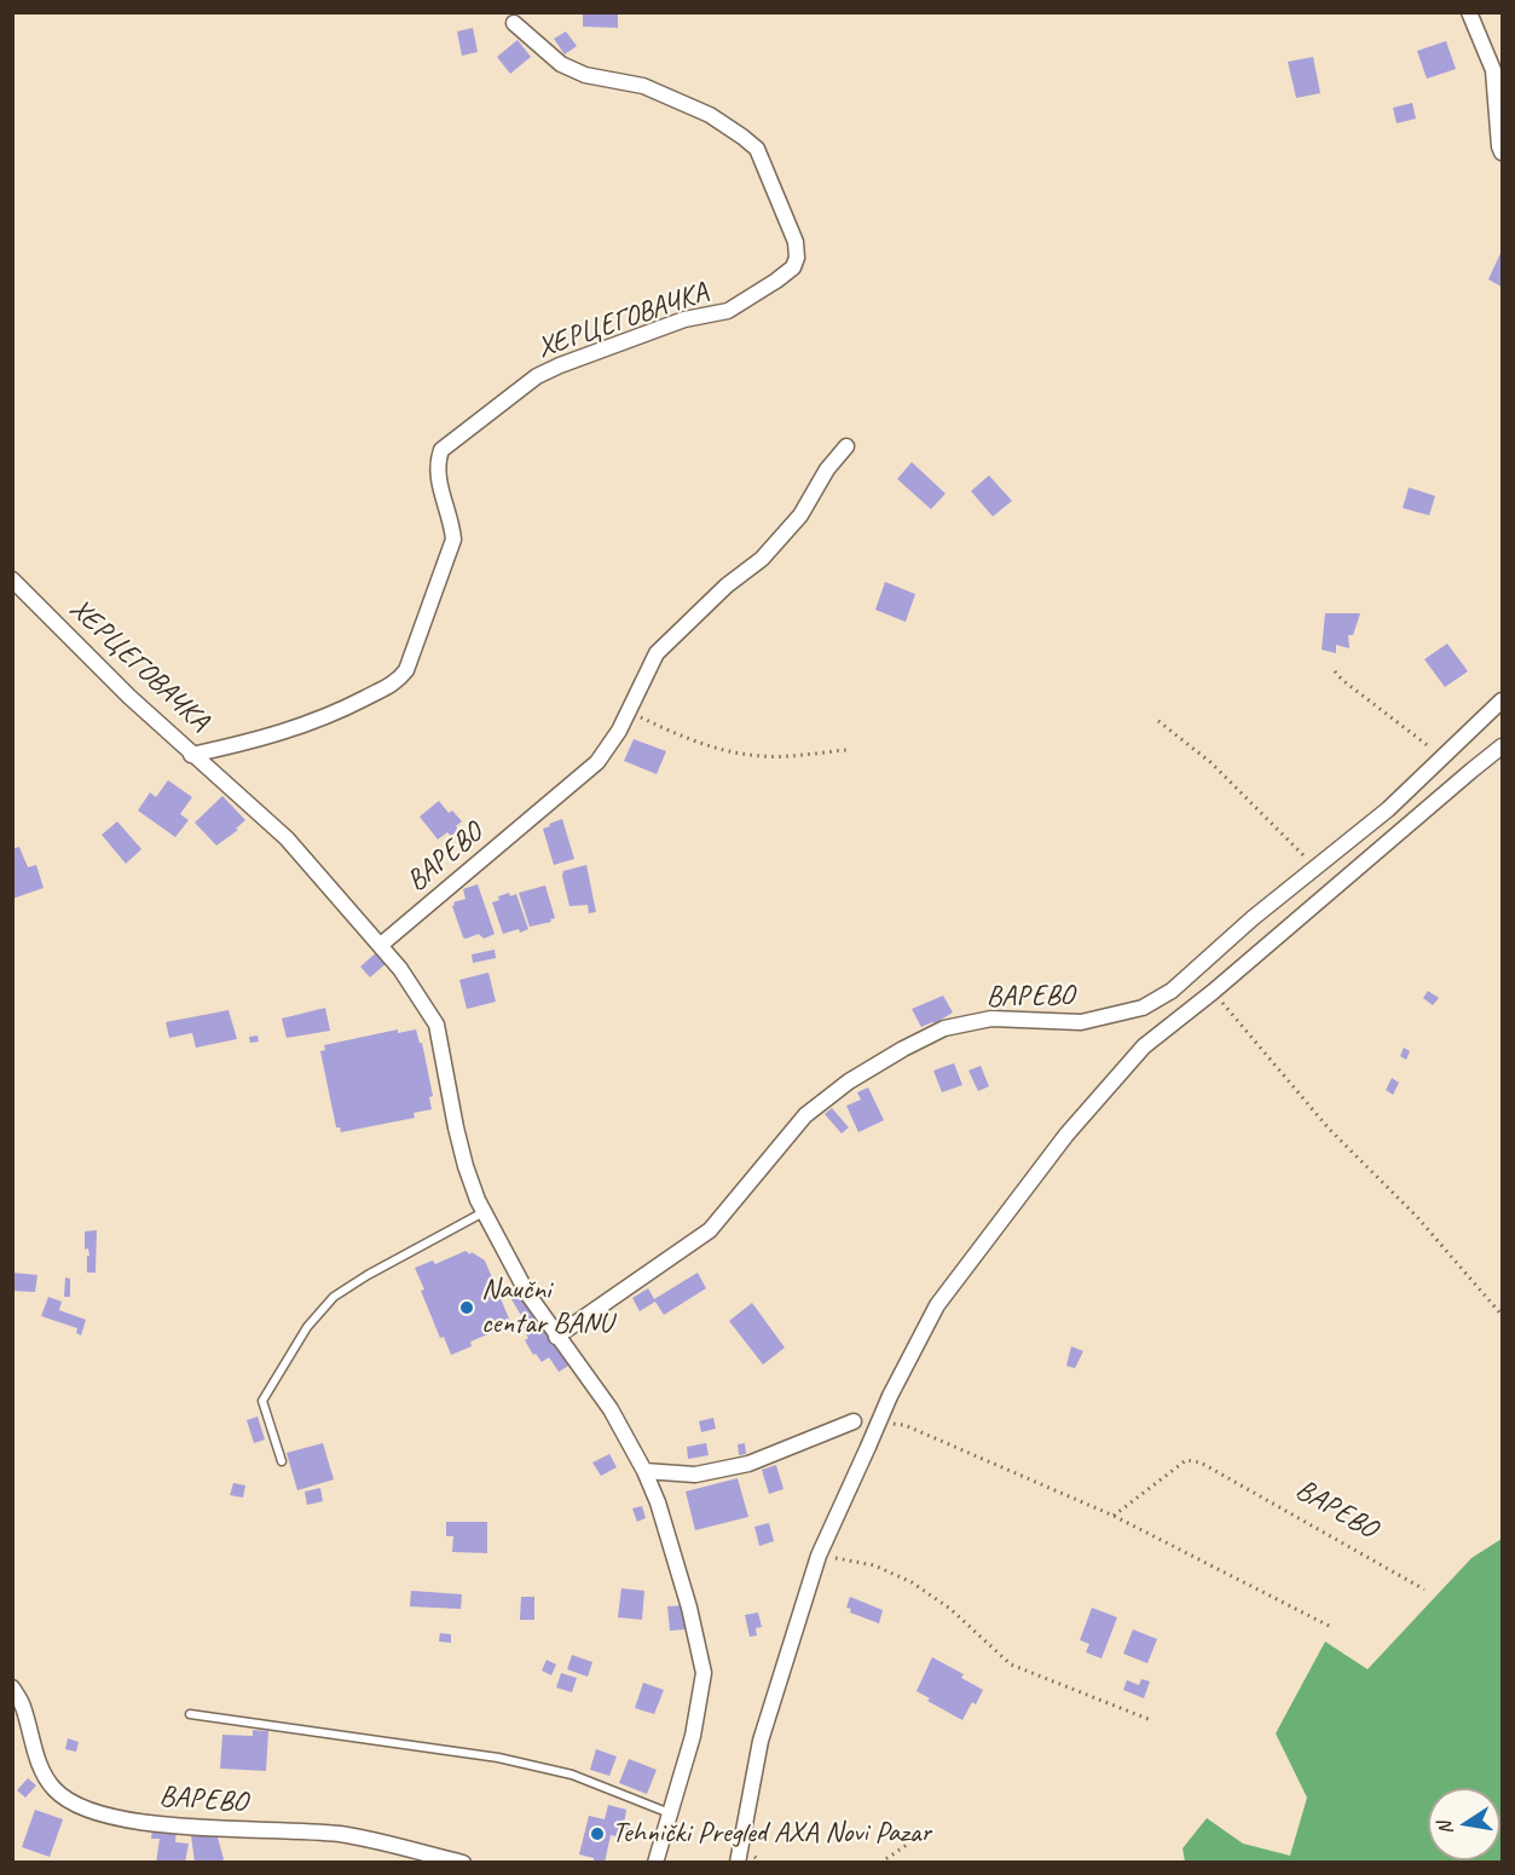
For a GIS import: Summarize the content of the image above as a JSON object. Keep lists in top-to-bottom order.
{
  "streets": {
    "street": ["ХЕРЦЕГОВАЧКА", "ВАРЕВО"]
  },
  "places": ["Naučni centar BANU", "Tehnički Pregled AXA Novi Pazar"],
  "north": "left"
}
